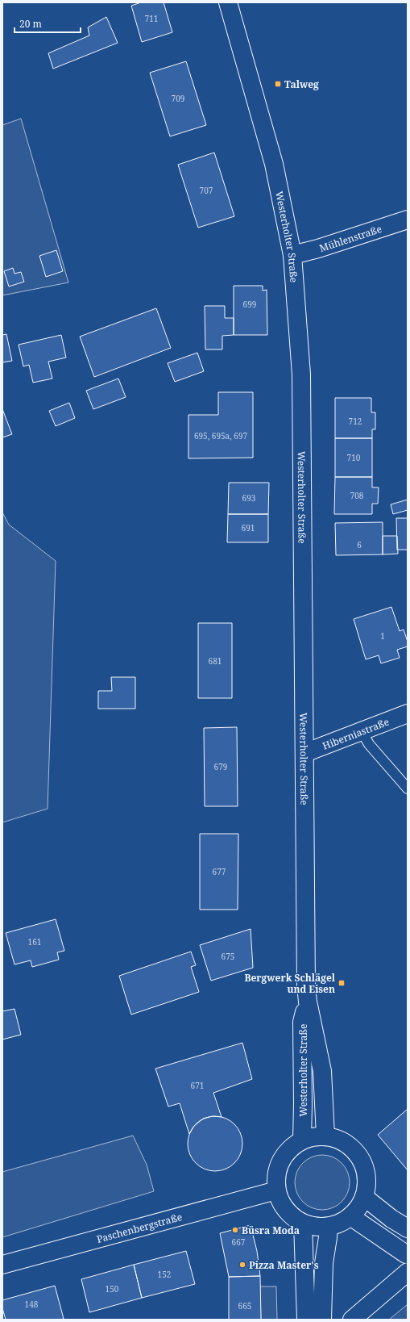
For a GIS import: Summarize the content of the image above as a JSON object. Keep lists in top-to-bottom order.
{
  "streets": {
    "main road": [
      "Westerholter Straße",
      "Mühlenstraße",
      "Hiberniastraße",
      "Paschenbergstraße"
    ]
  },
  "crossings": [
    ["Westerholter Straße", "Mühlenstraße"],
    ["Westerholter Straße", "Hiberniastraße"],
    ["Westerholter Straße", "Paschenbergstraße"]
  ],
  "places": {
    "transit": ["Talweg", "Bergwerk Schlägel und Eisen"],
    "other": ["Büsra Moda", "Pizza Master's"]
  },
  "house_numbers": [
    "711",
    "709",
    "707",
    "699",
    "712",
    "695, 695a, 697",
    "710",
    "708",
    "693",
    "691",
    "6",
    "1",
    "681",
    "679",
    "677",
    "161",
    "675",
    "671",
    "667",
    "152",
    "150",
    "148",
    "665"
  ],
  "scale_bar": "20 m"
}
